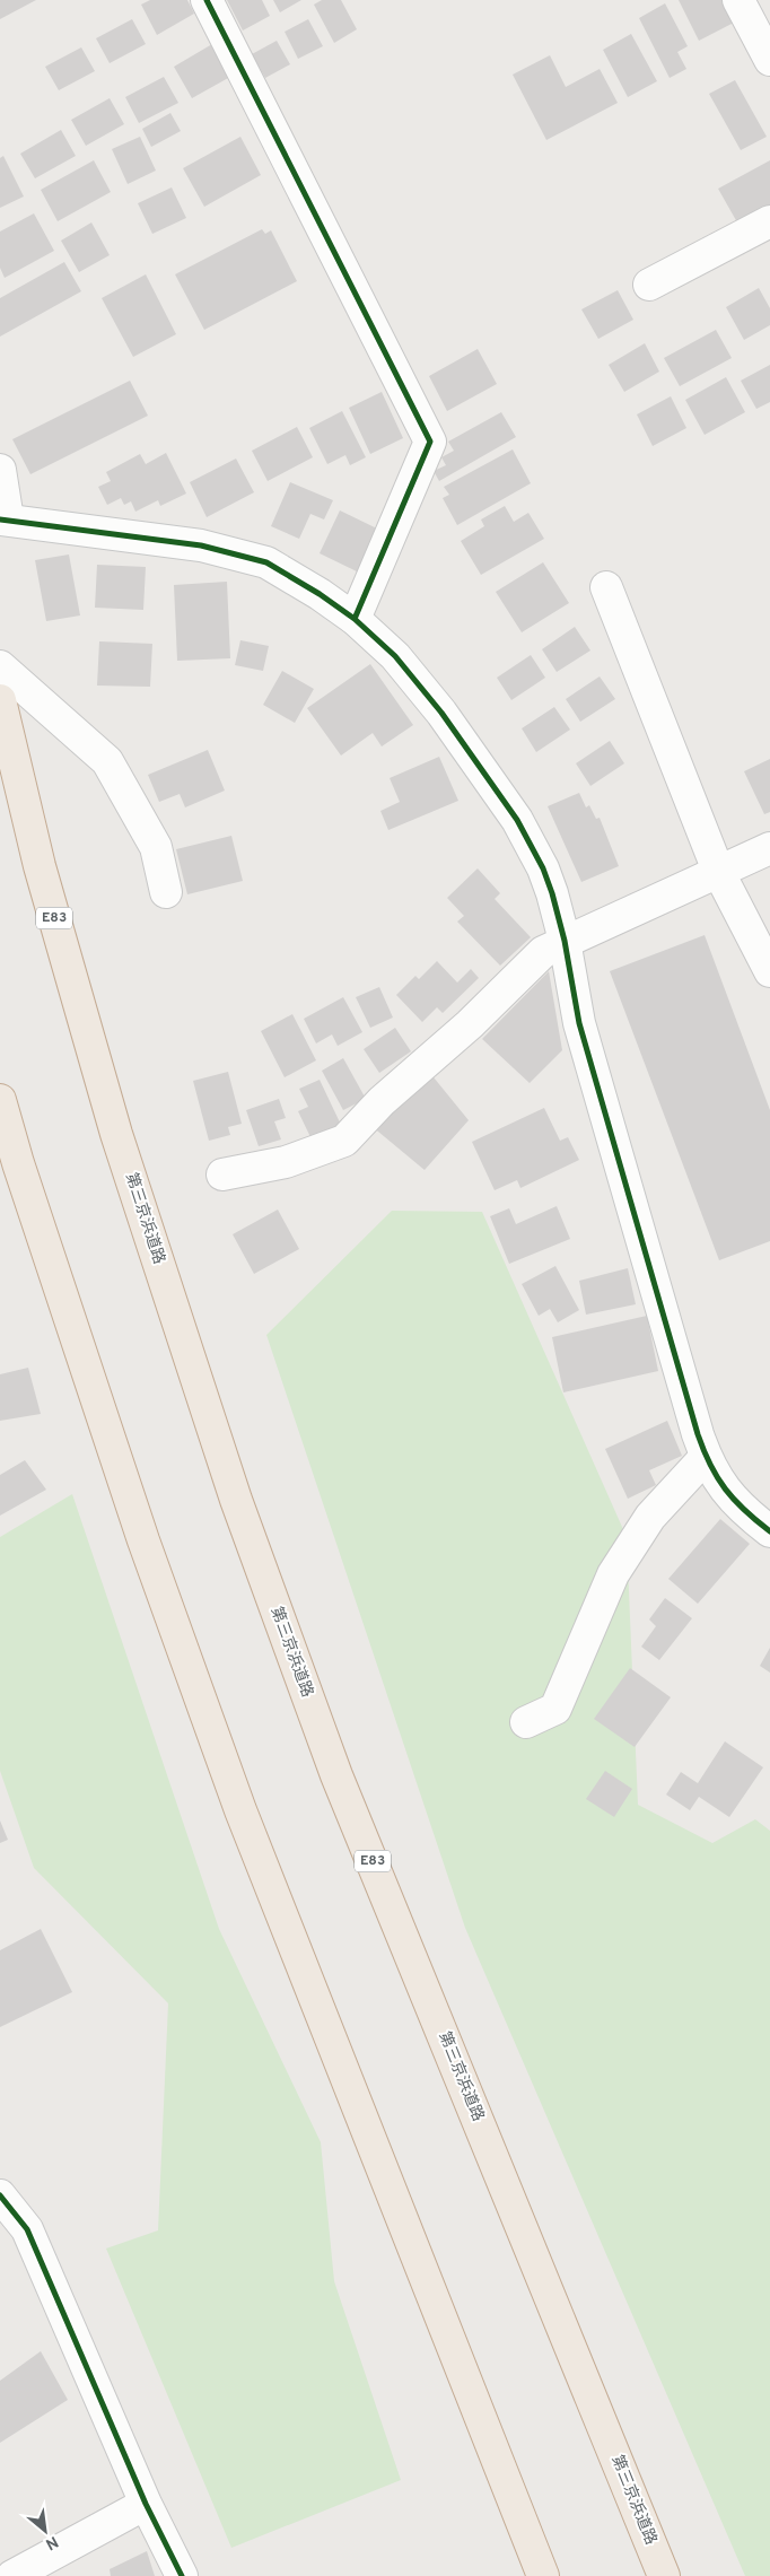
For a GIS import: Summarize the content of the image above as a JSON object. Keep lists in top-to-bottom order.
{
  "streets": {
    "highway": ["E83", "第三京浜道路"]
  },
  "north": "bottom right"
}
